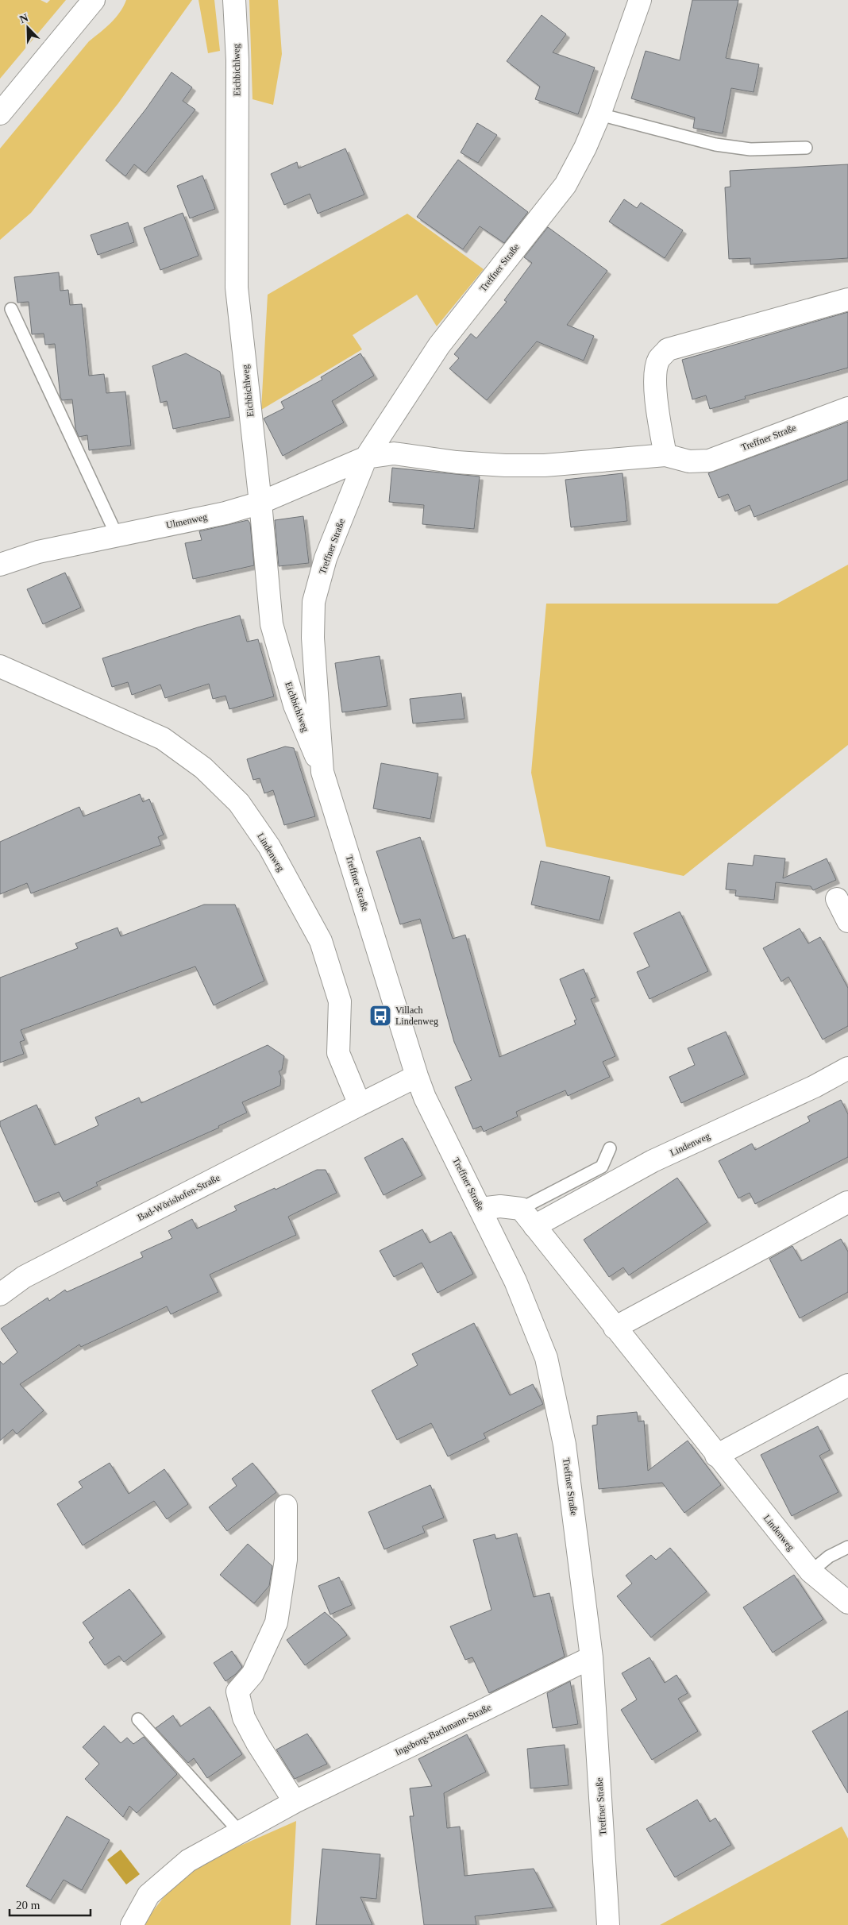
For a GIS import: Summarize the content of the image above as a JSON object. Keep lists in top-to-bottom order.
{
  "streets": {
    "street": [
      "Eichbichlweg",
      "Treffner Straße",
      "Ulmenweg",
      "Lindenweg",
      "Bad-Wörishofen-Straße",
      "Ingeborg-Bachmann-Straße"
    ]
  },
  "crossings": [
    ["Eichbichlweg", "Treffner Straße"],
    ["Eichbichlweg", "Ulmenweg"],
    ["Treffner Straße", "Ulmenweg"],
    ["Treffner Straße", "Ingeborg-Bachmann-Straße"],
    ["Lindenweg", "Bad-Wörishofen-Straße"]
  ],
  "places": {
    "bus stop": ["Villach Lindenweg"]
  },
  "scale_bar": "20 m",
  "north": "top left"
}
